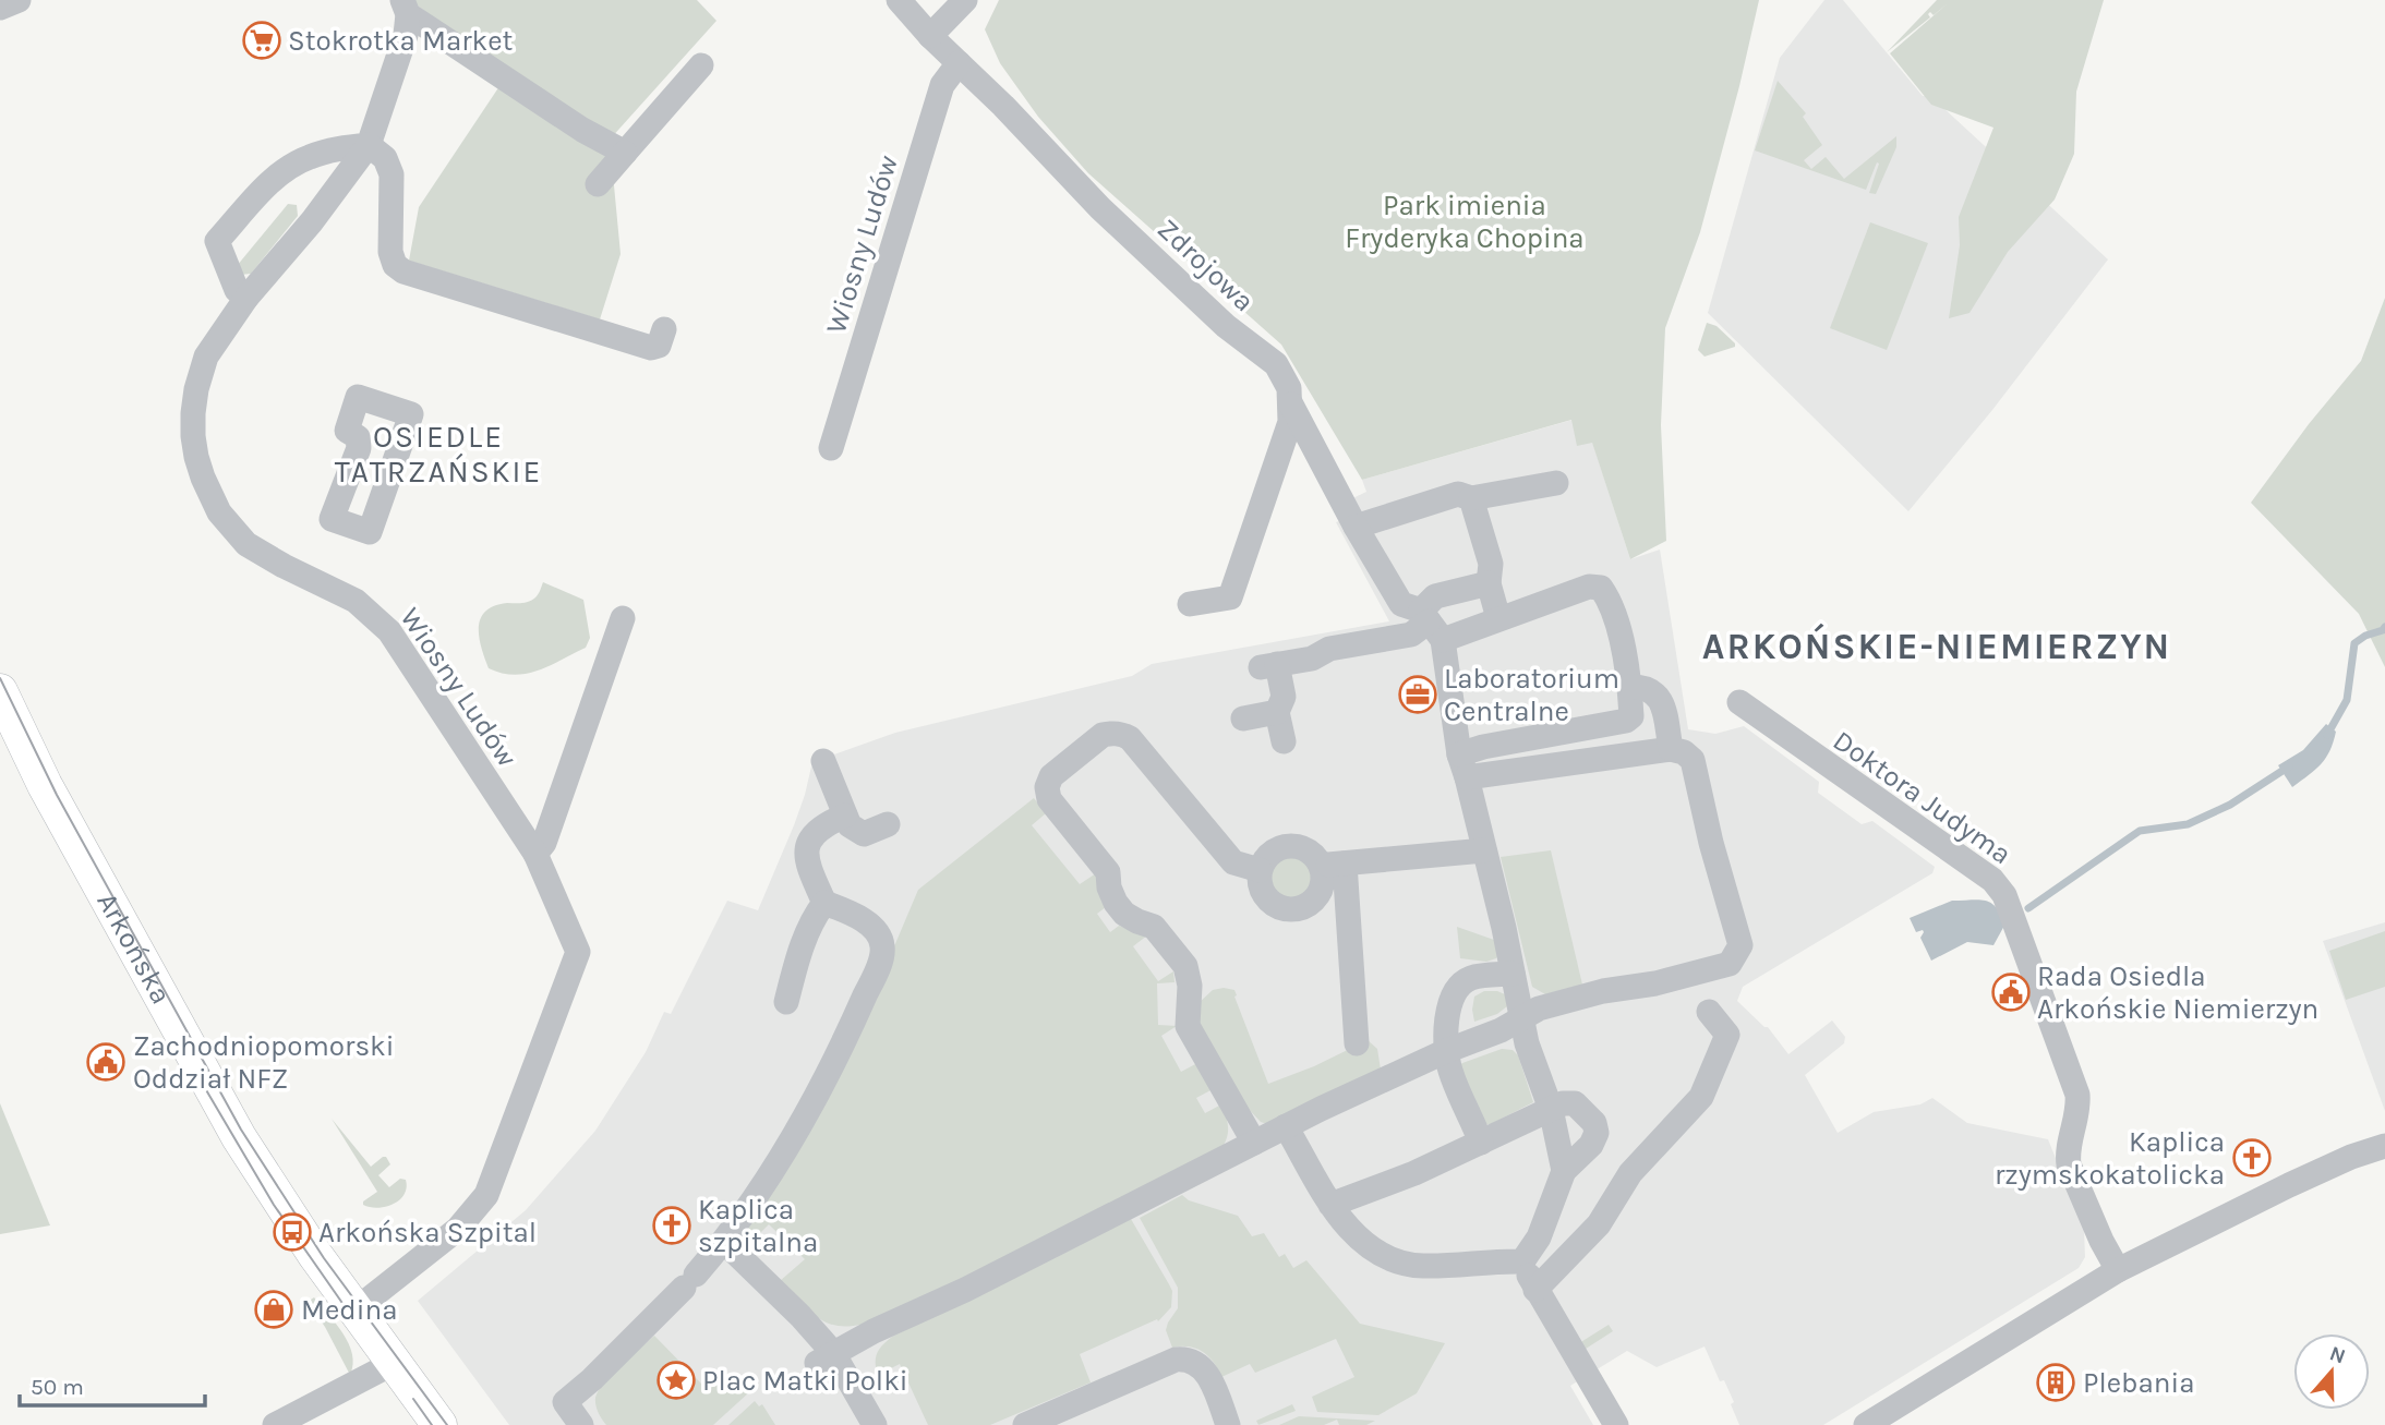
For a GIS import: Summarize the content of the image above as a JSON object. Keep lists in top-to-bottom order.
{
  "streets": {
    "street": [
      "Wiosny Ludów",
      "Zdrojowa",
      "Doktora Judyma",
      "Arkońska"
    ]
  },
  "crossings": [
    ["Wiosny Ludów", "Zdrojowa"],
    ["Wiosny Ludów", "Arkońska"]
  ],
  "districts": ["OSIEDLE TATRZAŃSKIE", "ARKOŃSKIE-NIEMIERZYN"],
  "parks": ["Park imienia Fryderyka Chopina"],
  "places": {
    "supermarket": ["Stokrotka Market"],
    "office": ["Laboratorium Centralne"],
    "public building": ["Rada Osiedla Arkońskie Niemierzyn", "Zachodniopomorski Oddział NFZ"],
    "church": ["Kaplica rzymskokatolicka", "Kaplica szpitalna"],
    "bus stop": ["Arkońska Szpital"],
    "shop": ["Medina"],
    "place": ["Plac Matki Polki"],
    "building": ["Plebania"]
  },
  "scale_bar": "50 m",
  "north": "top"
}
